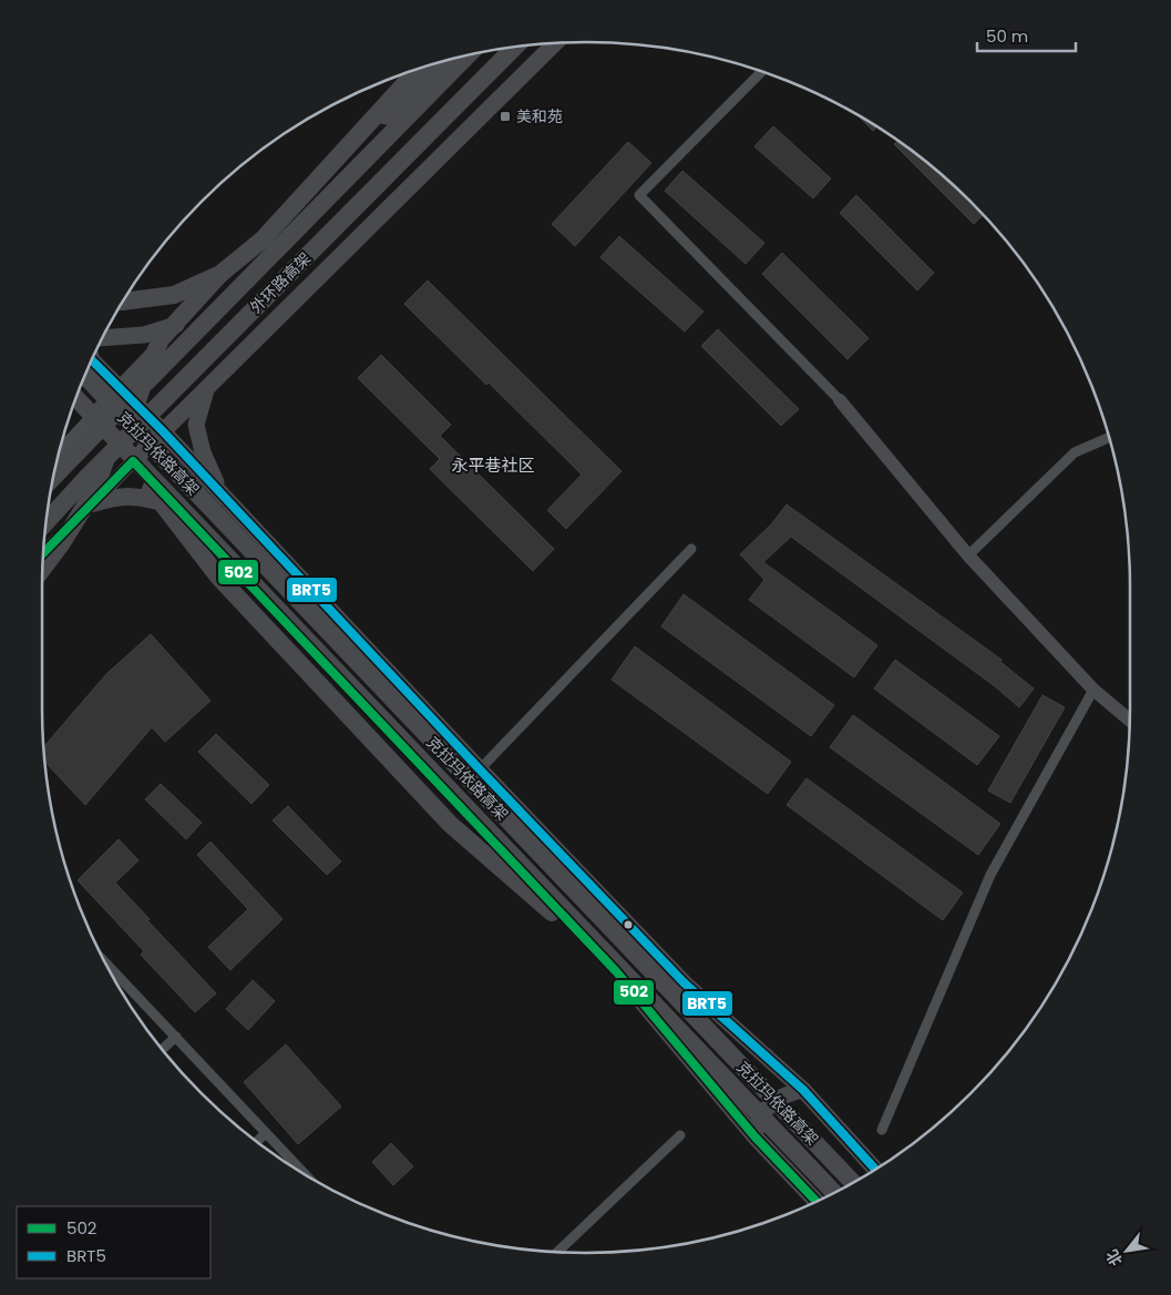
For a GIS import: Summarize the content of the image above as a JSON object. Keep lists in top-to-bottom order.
{
  "streets": {
    "highway": ["外环路高架", "克拉玛依路高架"]
  },
  "districts": ["永平巷社区"],
  "places": {
    "transit": ["美和苑"]
  },
  "lines": ["transit line BRT5", "transit line 502"],
  "legend": ["502", "BRT5"],
  "scale_bar": "50 m",
  "north": "bottom left"
}
